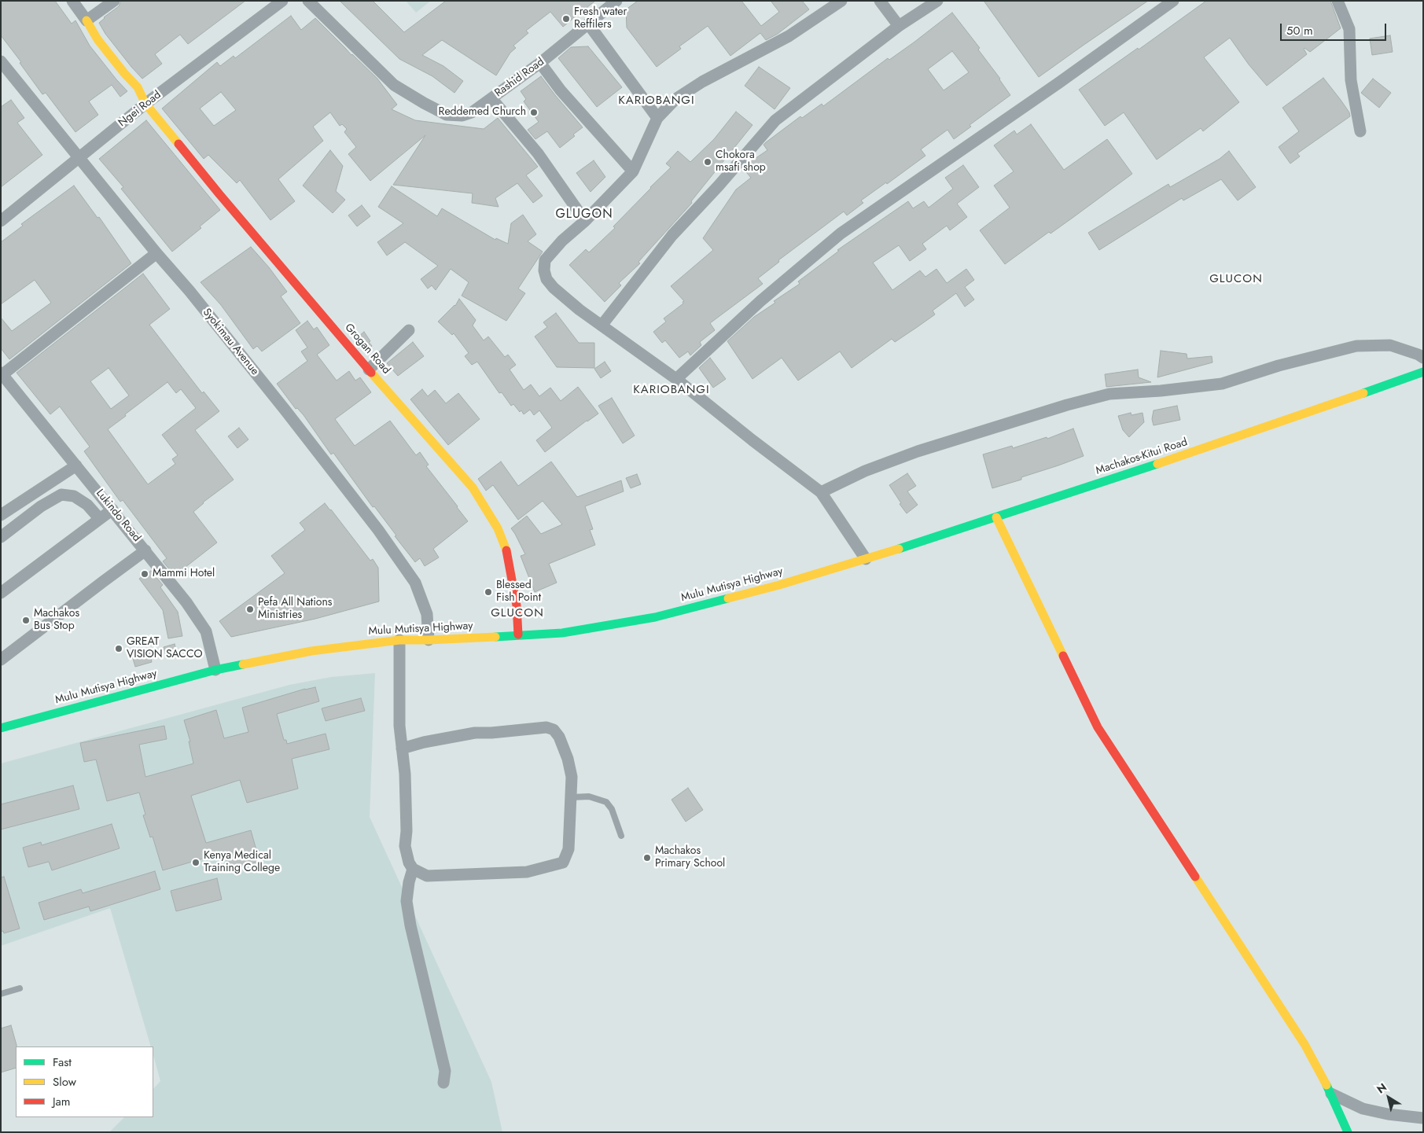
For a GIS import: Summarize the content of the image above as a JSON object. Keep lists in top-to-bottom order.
{
  "streets": {
    "main road": ["Grogan Road", "Machakos-Kitui Road", "Mulu Mutisya Highway"],
    "street": [
      "Rashid Road",
      "Ngei Road",
      "Syokimau Avenue",
      "Lukindo Road"
    ]
  },
  "crossings": [
    ["Ngei Road", "Syokimau Avenue"],
    ["Ngei Road", "Grogan Road"],
    ["Syokimau Avenue", "Mulu Mutisya Highway"],
    ["Grogan Road", "Mulu Mutisya Highway"],
    ["Machakos-Kitui Road", "Mulu Mutisya Highway"],
    ["Lukindo Road", "Mulu Mutisya Highway"]
  ],
  "districts": [
    "KARIOBANGI",
    "GLUGON",
    "GLUCON",
    "KARIOBANGI",
    "GLUCON"
  ],
  "places": [
    "Fresh water Reffilers",
    "Reddemed Church",
    "Chokora msafi shop",
    "Mammi Hotel",
    "Blessed Fish Point",
    "Pefa All Nations Ministries",
    "Machakos Bus Stop",
    "GREAT VISION SACCO",
    "Machakos Primary School",
    "Kenya Medical Training College"
  ],
  "legend": ["Fast", "Slow", "Jam"],
  "scale_bar": "50 m",
  "north": "top left"
}
